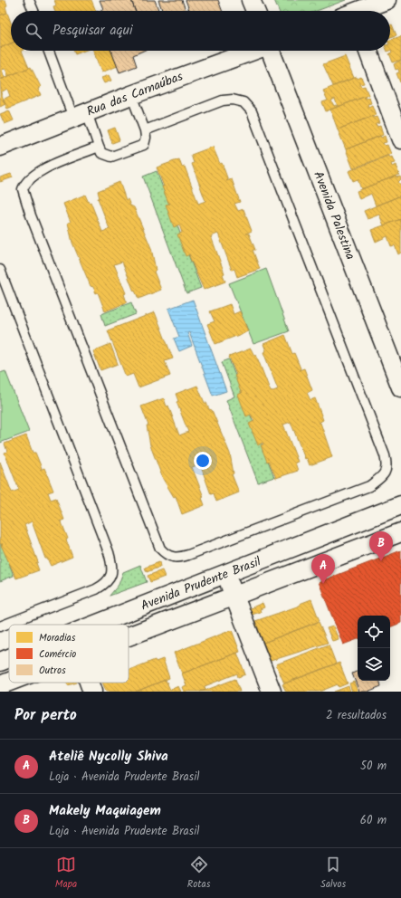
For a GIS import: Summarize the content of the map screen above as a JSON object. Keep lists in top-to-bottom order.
{
  "streets": {
    "street": ["Rua das Carnaúbas", "Avenida Palestina", "Avenida Prudente Brasil"]
  },
  "legend": ["Moradias", "Comércio", "Outros"],
  "page": {
    "search": "Pesquisar aqui",
    "pins": ["B", "A"],
    "heading": ["Por perto", "2 resultados"],
    "list": [
      {
        "mark": "A",
        "name": "Ateliê Nycolly Shiva",
        "note": "Loja · Avenida Prudente Brasil",
        "value": "50 m"
      },
      {
        "mark": "B",
        "name": "Makely Maquiagem",
        "note": "Loja · Avenida Prudente Brasil",
        "value": "60 m"
      }
    ],
    "nav": ["Mapa", "Rotas", "Salvos"]
  }
}
